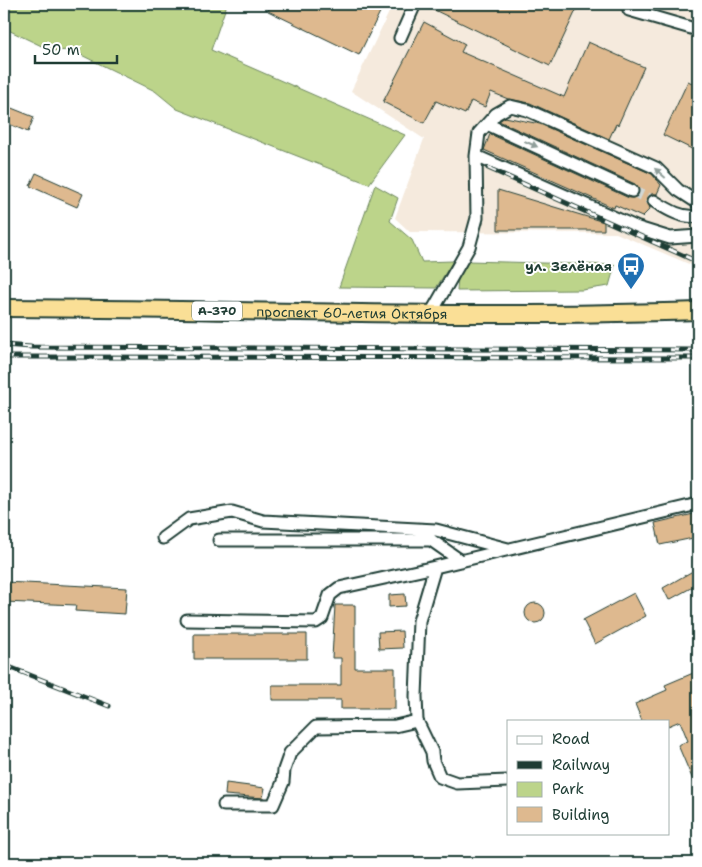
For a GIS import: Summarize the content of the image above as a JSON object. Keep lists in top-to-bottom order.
{
  "streets": {
    "highway": ["А-370", "проспект 60-летия Октября"]
  },
  "places": {
    "bus stop": ["ул. Зелёная"]
  },
  "legend": [
    "Road",
    "Railway",
    "Park",
    "Building"
  ],
  "scale_bar": "50 m"
}
